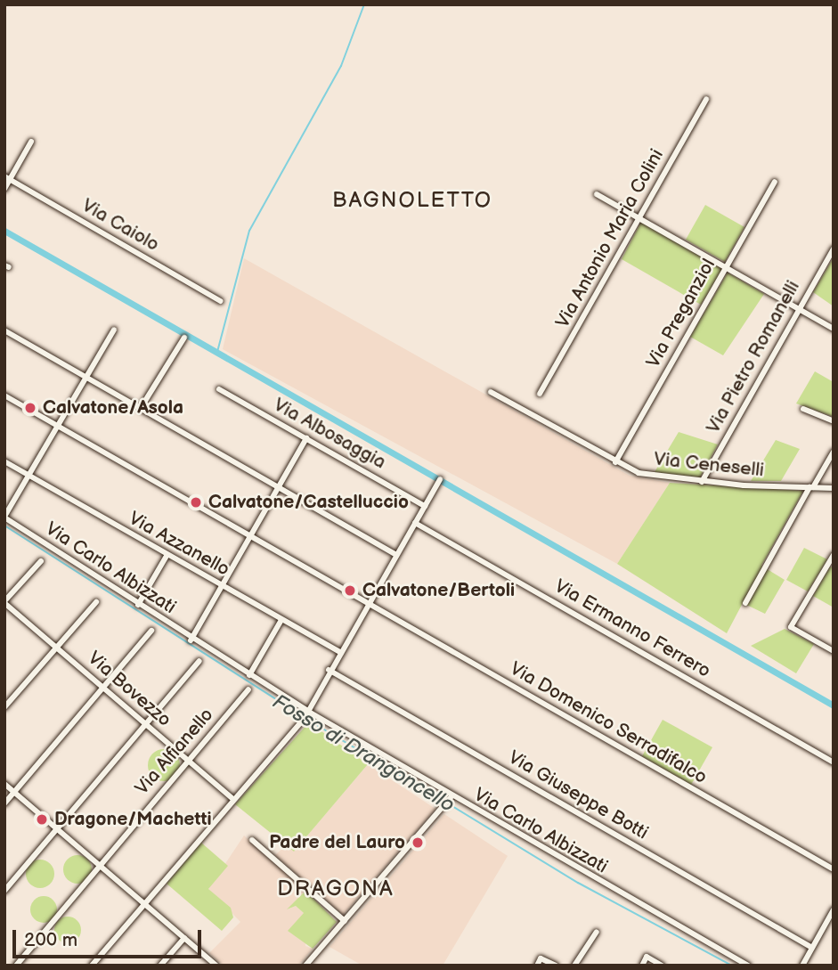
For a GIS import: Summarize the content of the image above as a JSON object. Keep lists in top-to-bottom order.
{
  "streets": {
    "street": [
      "Via Caiolo",
      "Via Antonio Maria Colini",
      "Via Preganziol",
      "Via Pietro Romanelli",
      "Via Albosaggia",
      "Via Ceneselli",
      "Via Azzanello",
      "Via Carlo Albizzati",
      "Via Ermanno Ferrero",
      "Via Bovezzo",
      "Via Domenico Serradifalco",
      "Via Alfianello",
      "Via Giuseppe Botti"
    ]
  },
  "crossings": [
    ["Via Preganziol", "Via Ceneselli"],
    ["Via Pietro Romanelli", "Via Ceneselli"],
    ["Via Bovezzo", "Via Alfianello"]
  ],
  "districts": ["BAGNOLETTO", "DRAGONA"],
  "water": ["Fosso di Drangoncello"],
  "places": [
    "Calvatone/Asola",
    "Calvatone/Castelluccio",
    "Calvatone/Bertoli",
    "Dragone/Machetti",
    "Padre del Lauro"
  ],
  "scale_bar": "200 m"
}
